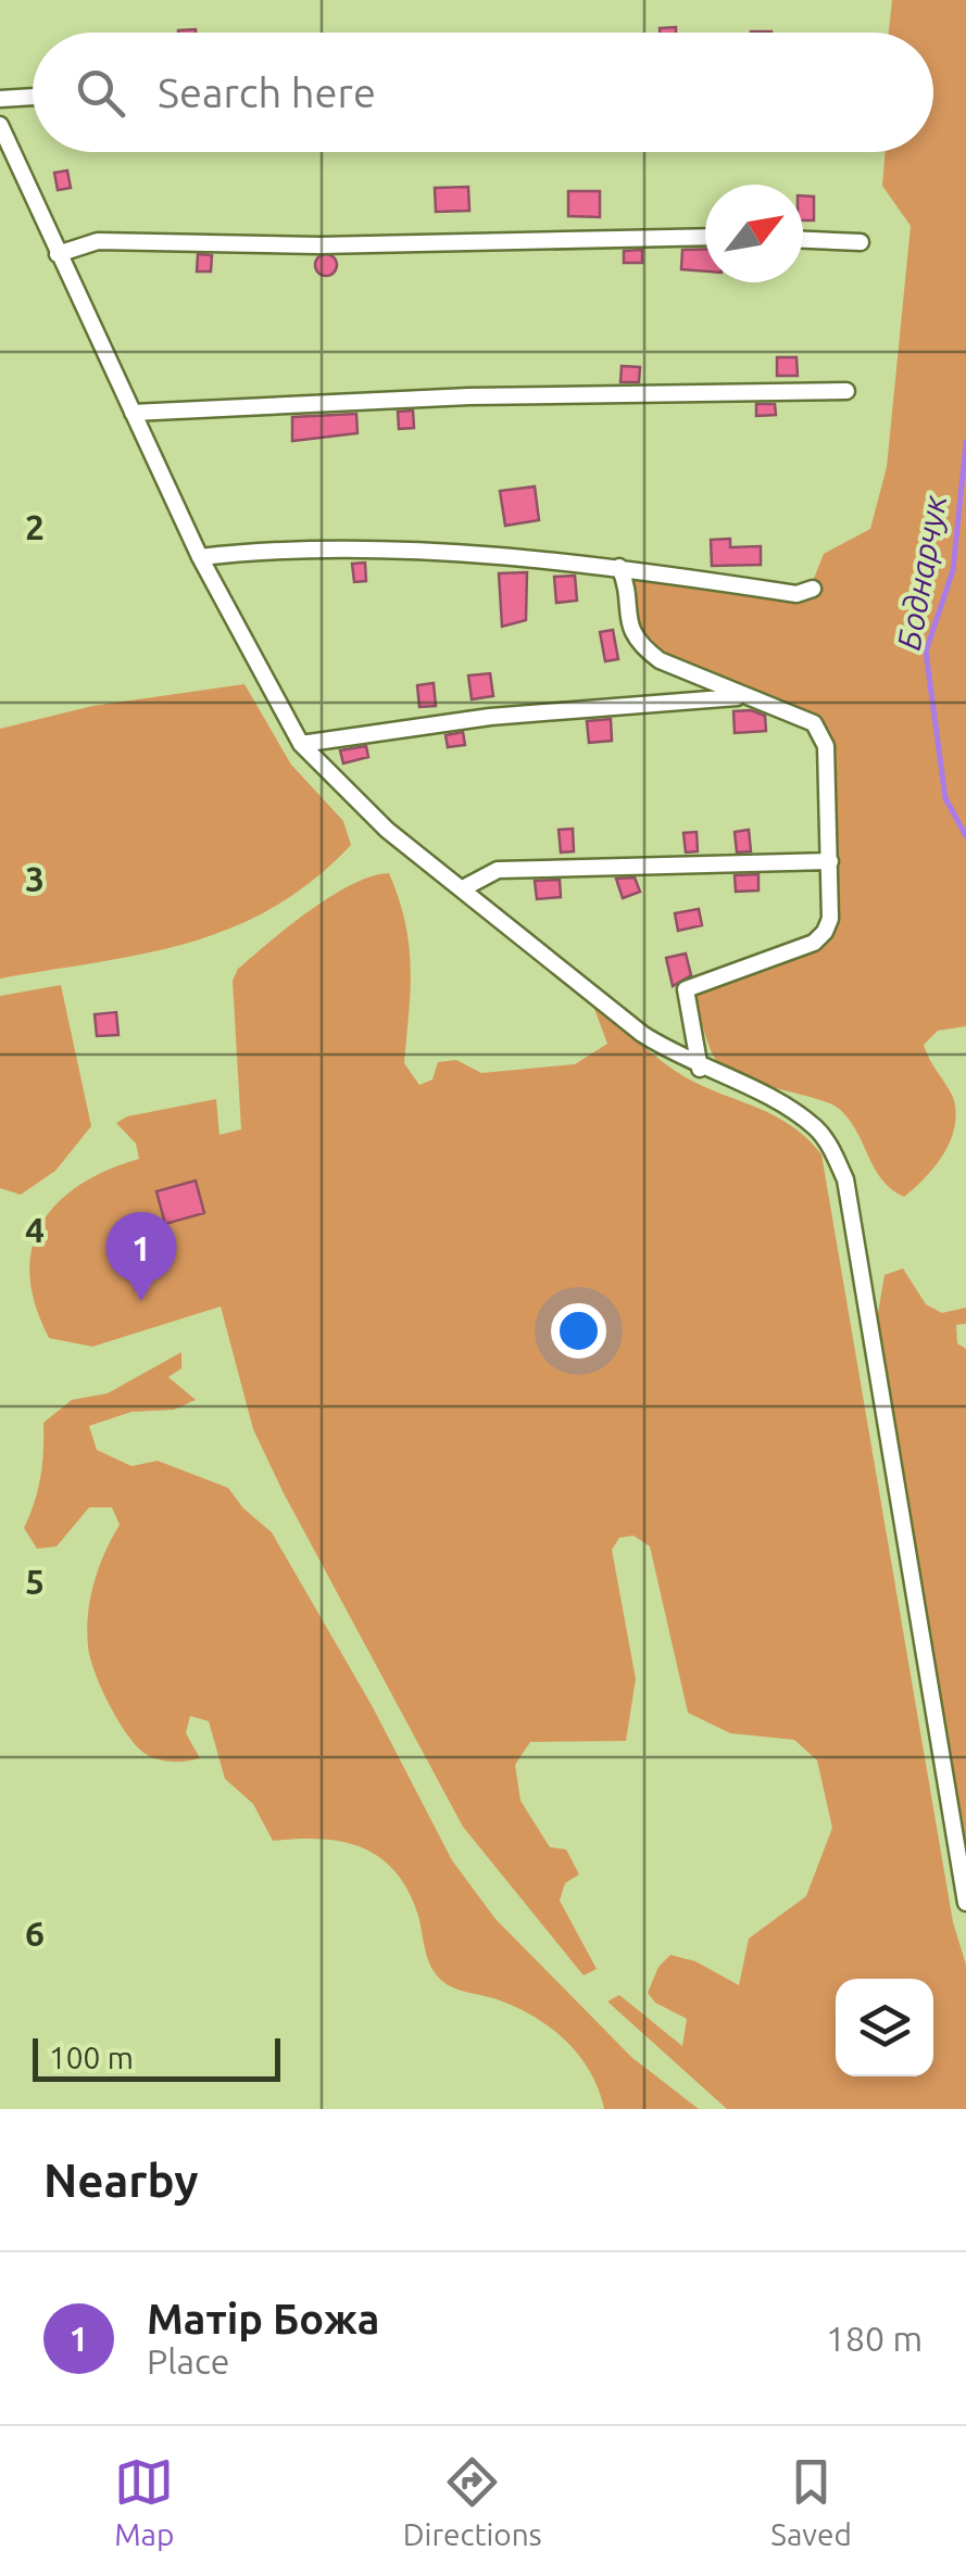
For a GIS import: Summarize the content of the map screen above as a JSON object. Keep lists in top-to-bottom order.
{
  "water": ["Боднарчук"],
  "scale_bar": "100 m",
  "north": "top right",
  "page": {
    "search": "Search here",
    "pins": "1",
    "scale": "100 m",
    "heading": "Nearby",
    "list": [
      {
        "mark": "1",
        "name": "Матір Божа",
        "note": "Place",
        "value": "180 m"
      }
    ],
    "nav": ["Map", "Directions", "Saved"]
  },
  "grid": {
    "rows": [
      "2",
      "3",
      "4",
      "5",
      "6"
    ]
  }
}
